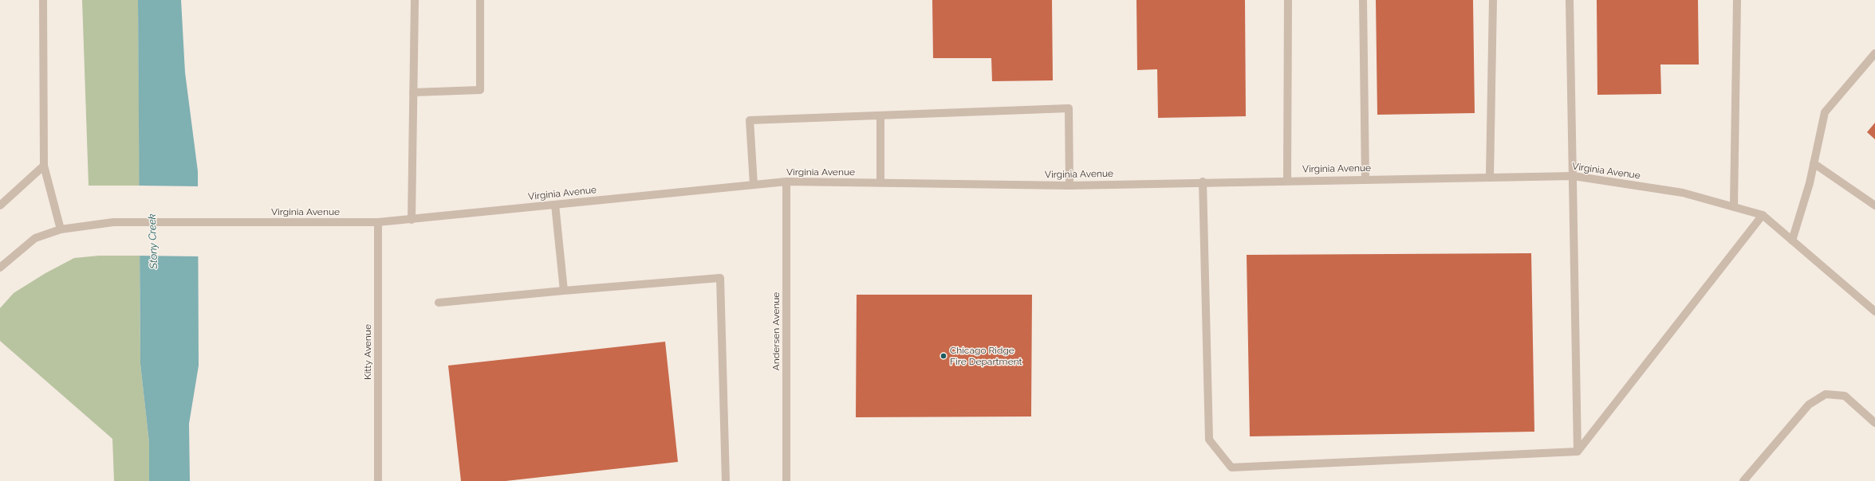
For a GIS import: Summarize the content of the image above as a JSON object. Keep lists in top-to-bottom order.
{
  "streets": {
    "street": ["Virginia Avenue", "Andersen Avenue", "Kitty Avenue"]
  },
  "crossings": [
    ["Virginia Avenue", "Andersen Avenue"],
    ["Virginia Avenue", "Kitty Avenue"]
  ],
  "water": ["Stony Creek"],
  "places": ["Chicago Ridge Fire Department"]
}
